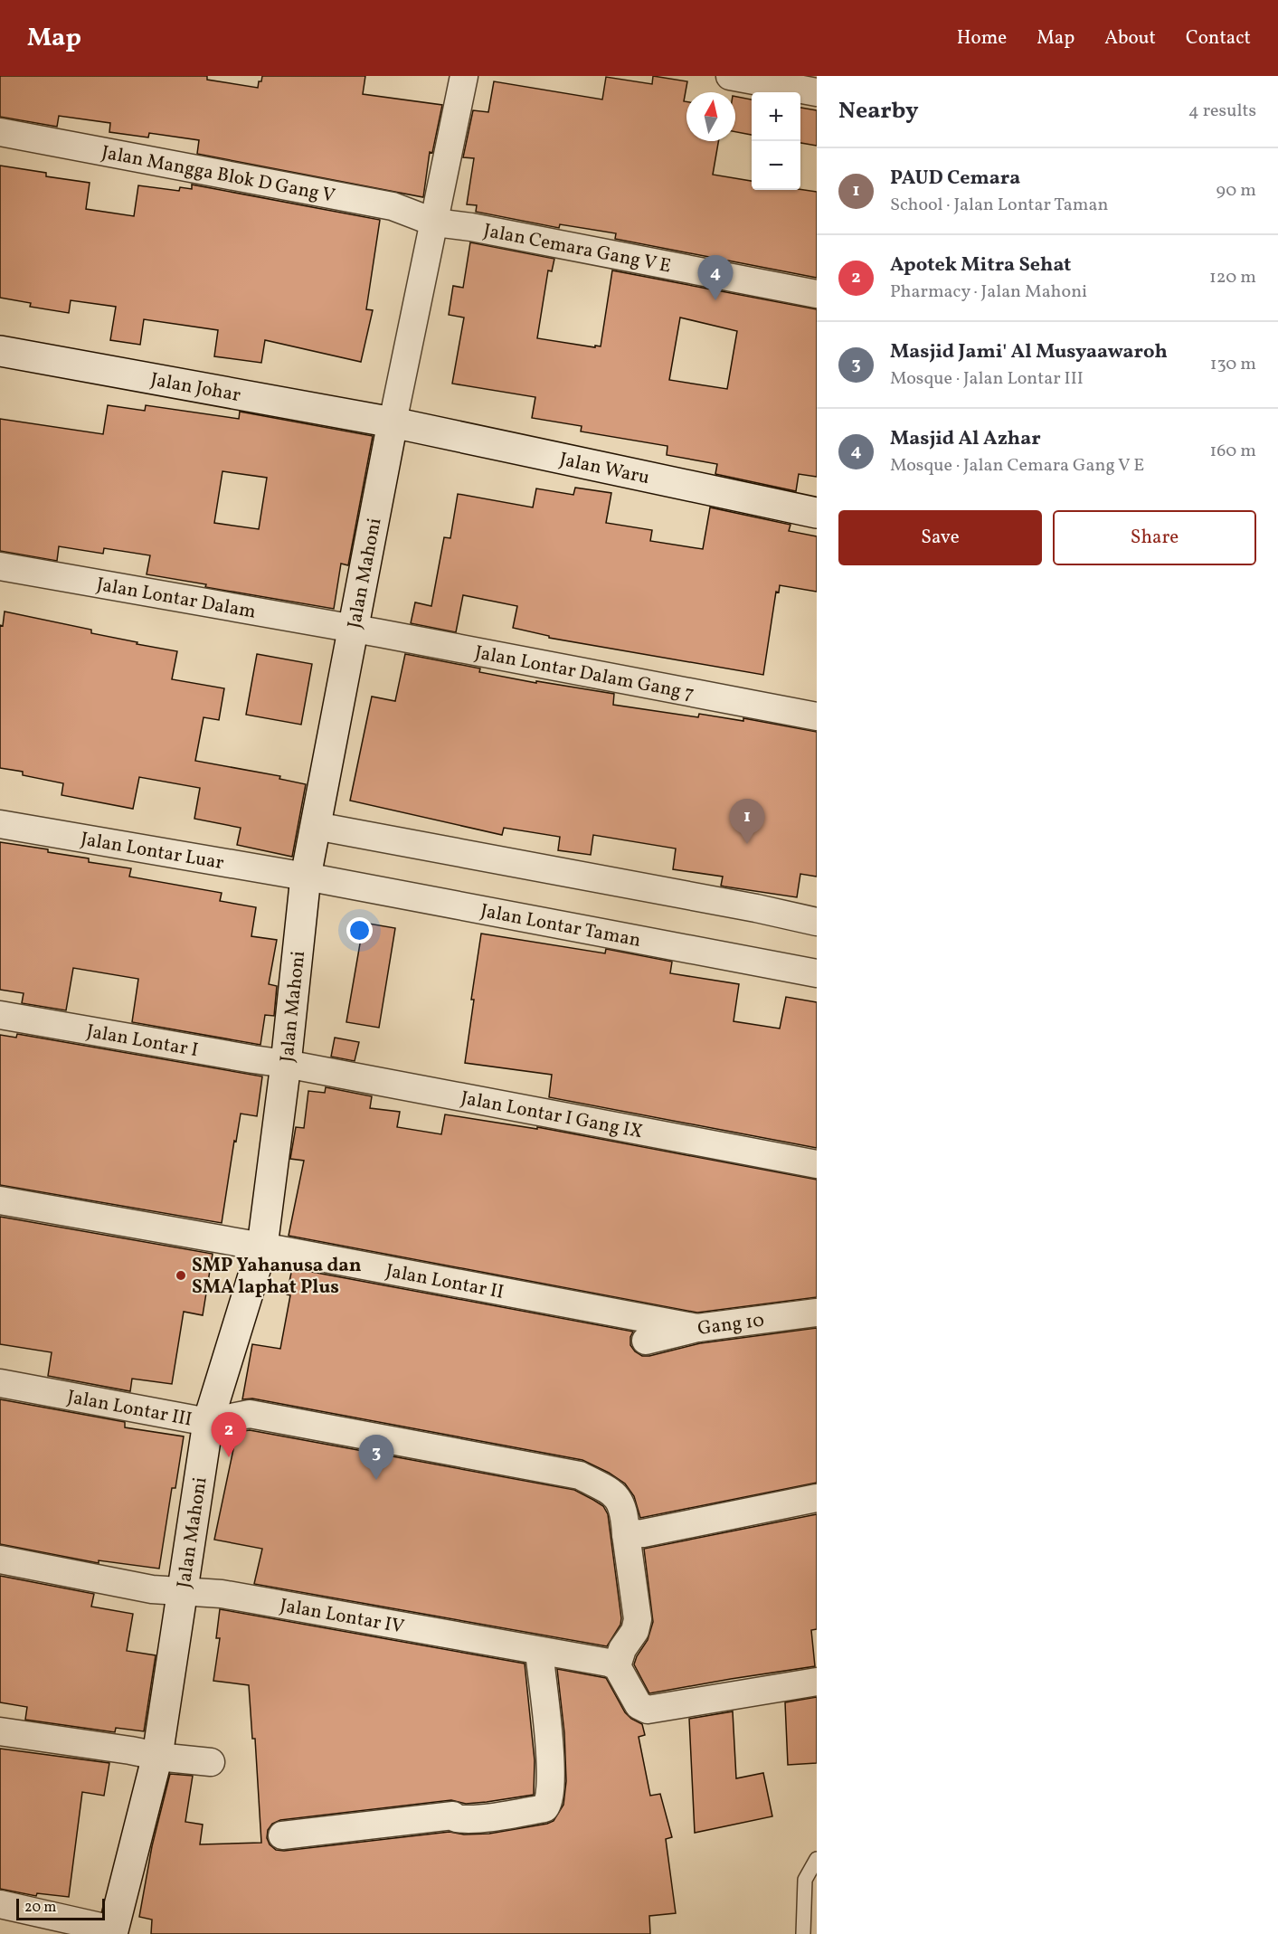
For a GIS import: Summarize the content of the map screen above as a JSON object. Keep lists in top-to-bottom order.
{
  "streets": {
    "street": [
      "Jalan Mangga Blok D Gang V",
      "Jalan Cemara Gang V E",
      "Jalan Johar",
      "Jalan Waru",
      "Jalan Mahoni",
      "Jalan Lontar Dalam",
      "Jalan Lontar Dalam Gang 7",
      "Jalan Lontar Luar",
      "Jalan Lontar Taman",
      "Jalan Lontar I",
      "Jalan Lontar I Gang IX",
      "Jalan Lontar II",
      "Gang 10",
      "Jalan Lontar III",
      "Jalan Lontar IV"
    ]
  },
  "crossings": [
    ["Jalan Mangga Blok D Gang V", "Jalan Cemara Gang V E"],
    ["Jalan Mangga Blok D Gang V", "Jalan Mahoni"],
    ["Jalan Cemara Gang V E", "Jalan Mahoni"],
    ["Jalan Johar", "Jalan Waru"],
    ["Jalan Johar", "Jalan Mahoni"],
    ["Jalan Waru", "Jalan Mahoni"],
    ["Jalan Mahoni", "Jalan Lontar Dalam"],
    ["Jalan Mahoni", "Jalan Lontar Dalam Gang 7"],
    ["Jalan Mahoni", "Jalan Lontar Luar"],
    ["Jalan Mahoni", "Jalan Lontar Taman"],
    ["Jalan Mahoni", "Jalan Lontar I"],
    ["Jalan Mahoni", "Jalan Lontar I Gang IX"],
    ["Jalan Mahoni", "Jalan Lontar II"],
    ["Jalan Mahoni", "Jalan Lontar III"],
    ["Jalan Mahoni", "Jalan Lontar IV"],
    ["Jalan Lontar Dalam", "Jalan Lontar Dalam Gang 7"],
    ["Jalan Lontar Luar", "Jalan Lontar Taman"],
    ["Jalan Lontar I", "Jalan Lontar I Gang IX"],
    ["Jalan Lontar II", "Gang 10"]
  ],
  "places": ["SMP Yahanusa dan SMA laphat Plus"],
  "scale_bar": "20 m",
  "north": "top",
  "page": {
    "header": "Map",
    "nav": [
      "Home",
      "Map",
      "About",
      "Contact"
    ],
    "heading": ["Nearby", "4 results"],
    "map_buttons": ["+", "−"],
    "list": [
      {
        "mark": "1",
        "name": "PAUD Cemara",
        "note": "School · Jalan Lontar Taman",
        "value": "90 m"
      },
      {
        "mark": "2",
        "name": "Apotek Mitra Sehat",
        "note": "Pharmacy · Jalan Mahoni",
        "value": "120 m"
      },
      {
        "mark": "3",
        "name": "Masjid Jami' Al Musyaawaroh",
        "note": "Mosque · Jalan Lontar III",
        "value": "130 m"
      },
      {
        "mark": "4",
        "name": "Masjid Al Azhar",
        "note": "Mosque · Jalan Cemara Gang V E",
        "value": "160 m"
      }
    ],
    "pins": [
      "4",
      "1",
      "2",
      "3"
    ],
    "buttons": ["Save", "Share"],
    "scale": "20 m"
  }
}
